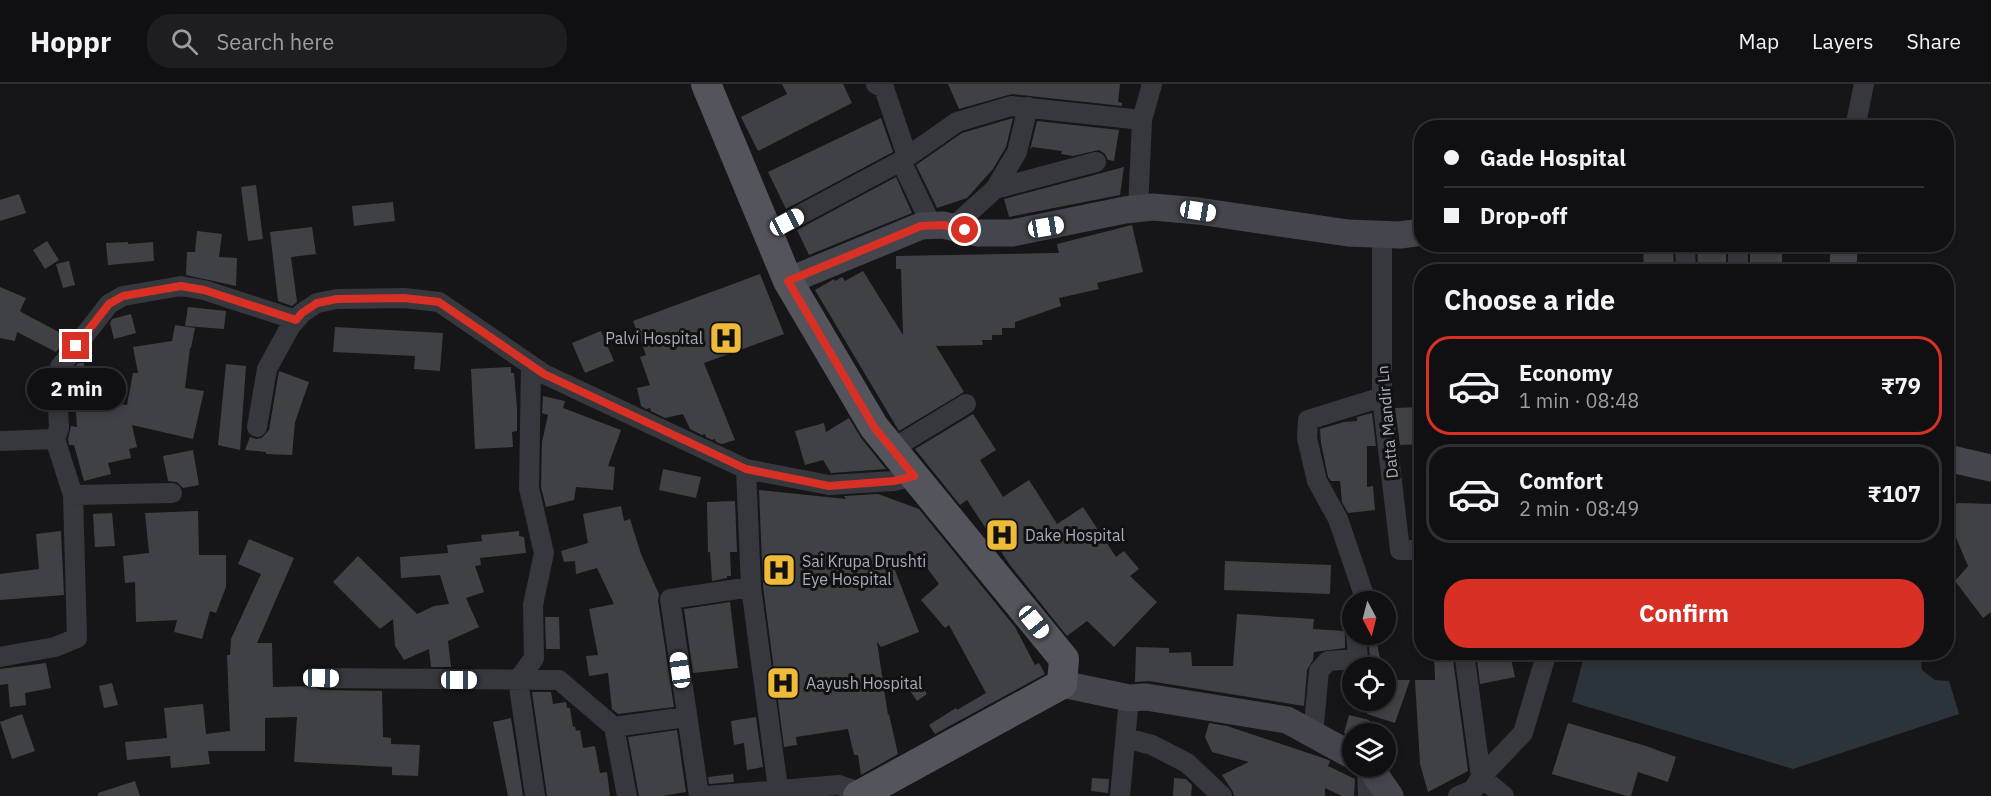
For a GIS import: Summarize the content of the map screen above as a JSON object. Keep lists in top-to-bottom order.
{
  "streets": {
    "street": ["Datta Mandir Ln"]
  },
  "places": {
    "hospital": [
      "Palvi Hospital",
      "Dake Hospital",
      "Sai Krupa Drushti Eye Hospital",
      "Aayush Hospital"
    ]
  },
  "north": "bottom",
  "page": {
    "header": "Hoppr",
    "search": "Search here",
    "nav": ["Map", "Layers", "Share"],
    "banner": ["Gade Hospital", "Drop-off"],
    "heading": "Choose a ride",
    "list": [
      {
        "name": "Economy",
        "note": "1 min · 08:48",
        "value": "₹79"
      },
      {
        "name": "Comfort",
        "note": "2 min · 08:49",
        "value": "₹107"
      }
    ],
    "bubble": "2 min",
    "buttons": "Confirm"
  }
}
